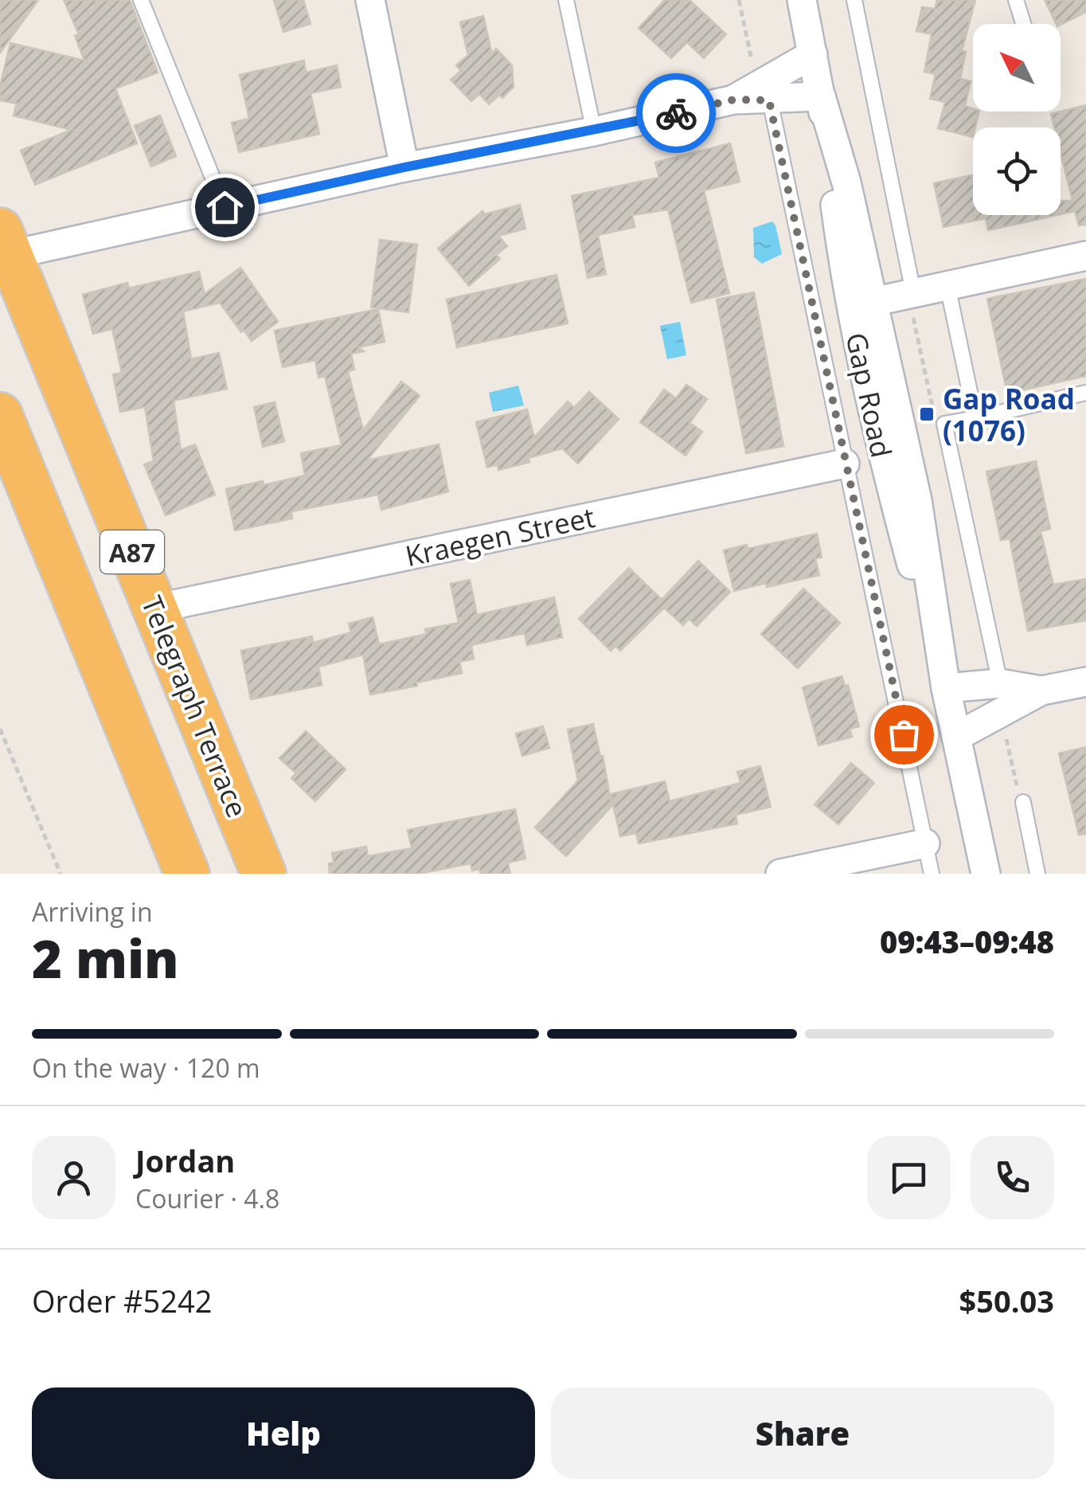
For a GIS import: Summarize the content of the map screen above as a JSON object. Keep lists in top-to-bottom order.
{
  "streets": {
    "highway": ["A87", "Telegraph Terrace"],
    "street": ["Gap Road", "Kraegen Street"]
  },
  "crossings": [
    ["Kraegen Street", "Telegraph Terrace"]
  ],
  "places": {
    "transit": ["Gap Road (1076)"]
  },
  "north": "top left",
  "page": {
    "heading": ["2 min", "Arriving in", "09:43–09:48"],
    "panel": [
      "Jordan",
      "Courier · 4.8",
      "Order #5242",
      "$50.03"
    ],
    "bar": "On the way · 120 m",
    "buttons": ["Help", "Share"]
  }
}
